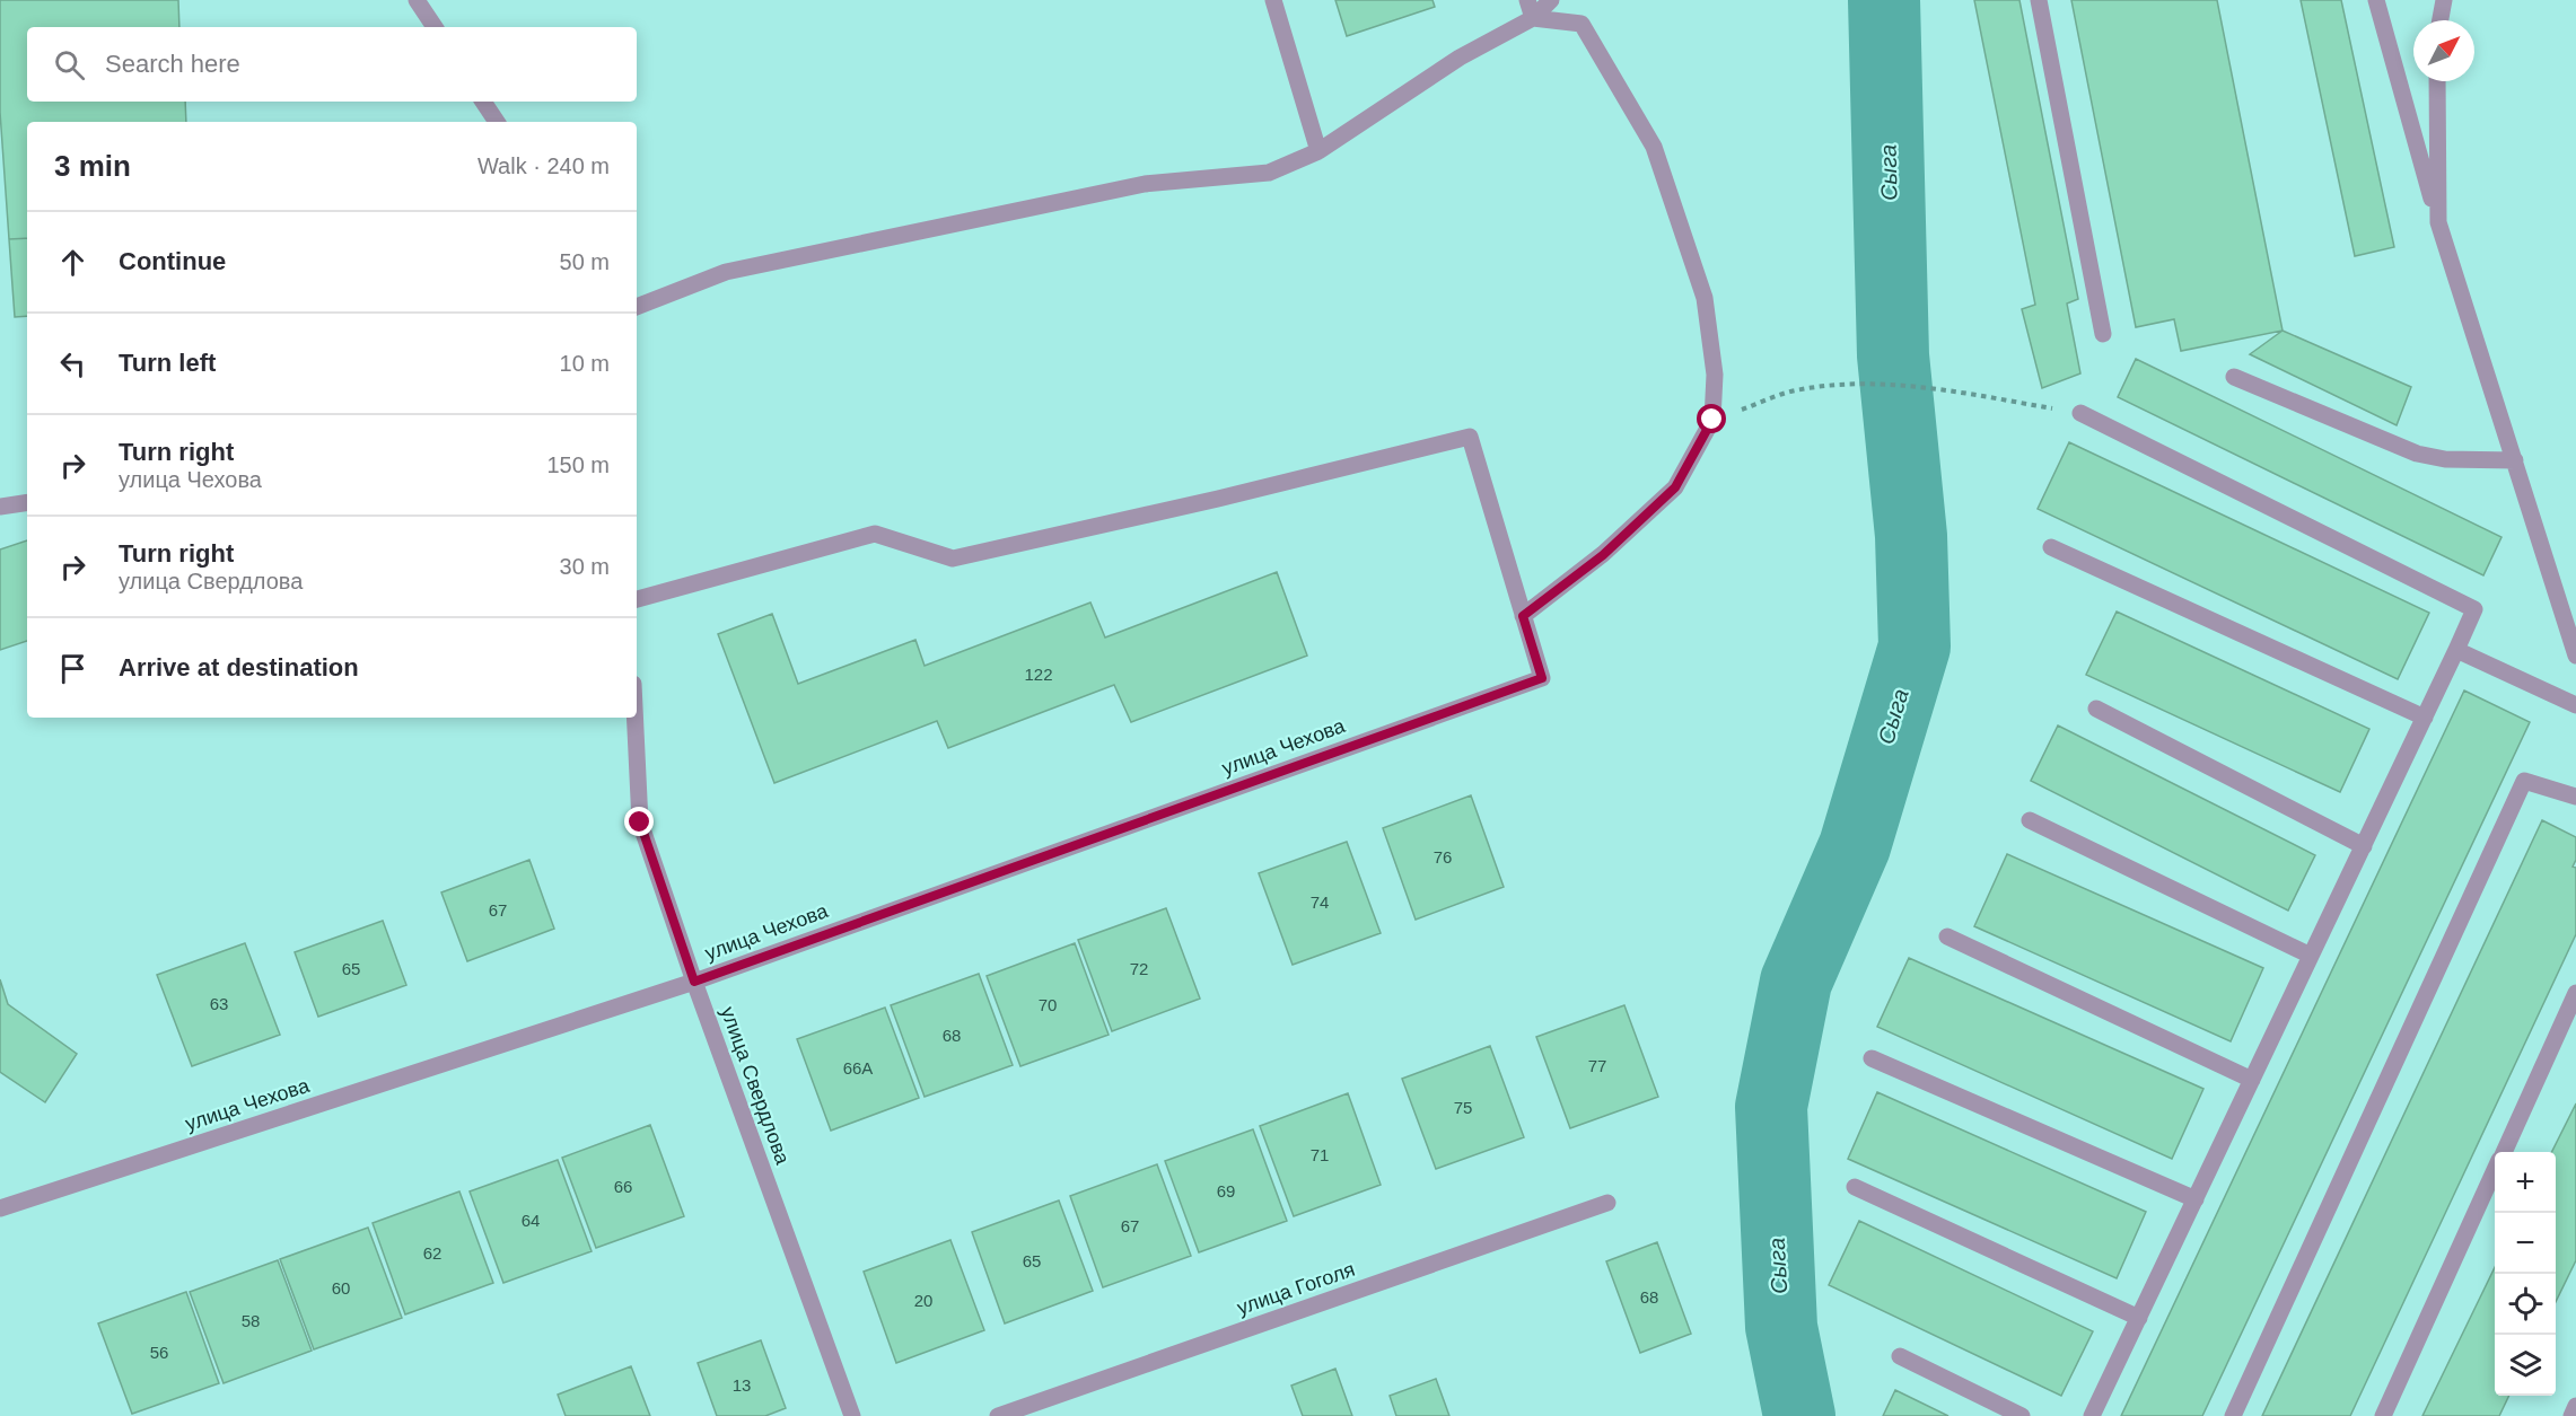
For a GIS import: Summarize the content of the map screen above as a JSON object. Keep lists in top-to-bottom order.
{
  "streets": {
    "street": ["улица Чехова", "улица Свердлова", "улица Гоголя"]
  },
  "crossings": [
    ["улица Чехова", "улица Свердлова"]
  ],
  "water": ["Сыга"],
  "house_numbers": [
    "122",
    "76",
    "74",
    "67",
    "65",
    "72",
    "63",
    "70",
    "68",
    "77",
    "66А",
    "75",
    "71",
    "66",
    "69",
    "64",
    "67",
    "62",
    "65",
    "60",
    "68",
    "20",
    "58",
    "56",
    "13"
  ],
  "north": "top right",
  "page": {
    "search": "Search here",
    "heading": ["3 min", "Walk · 240 m"],
    "list": [
      ["Continue", "50 m"],
      ["Turn left", "10 m"],
      ["Turn right", "улица Чехова", "150 m"],
      ["Turn right", "улица Свердлова", "30 m"],
      "Arrive at destination"
    ],
    "map_buttons": ["+", "−"]
  }
}
